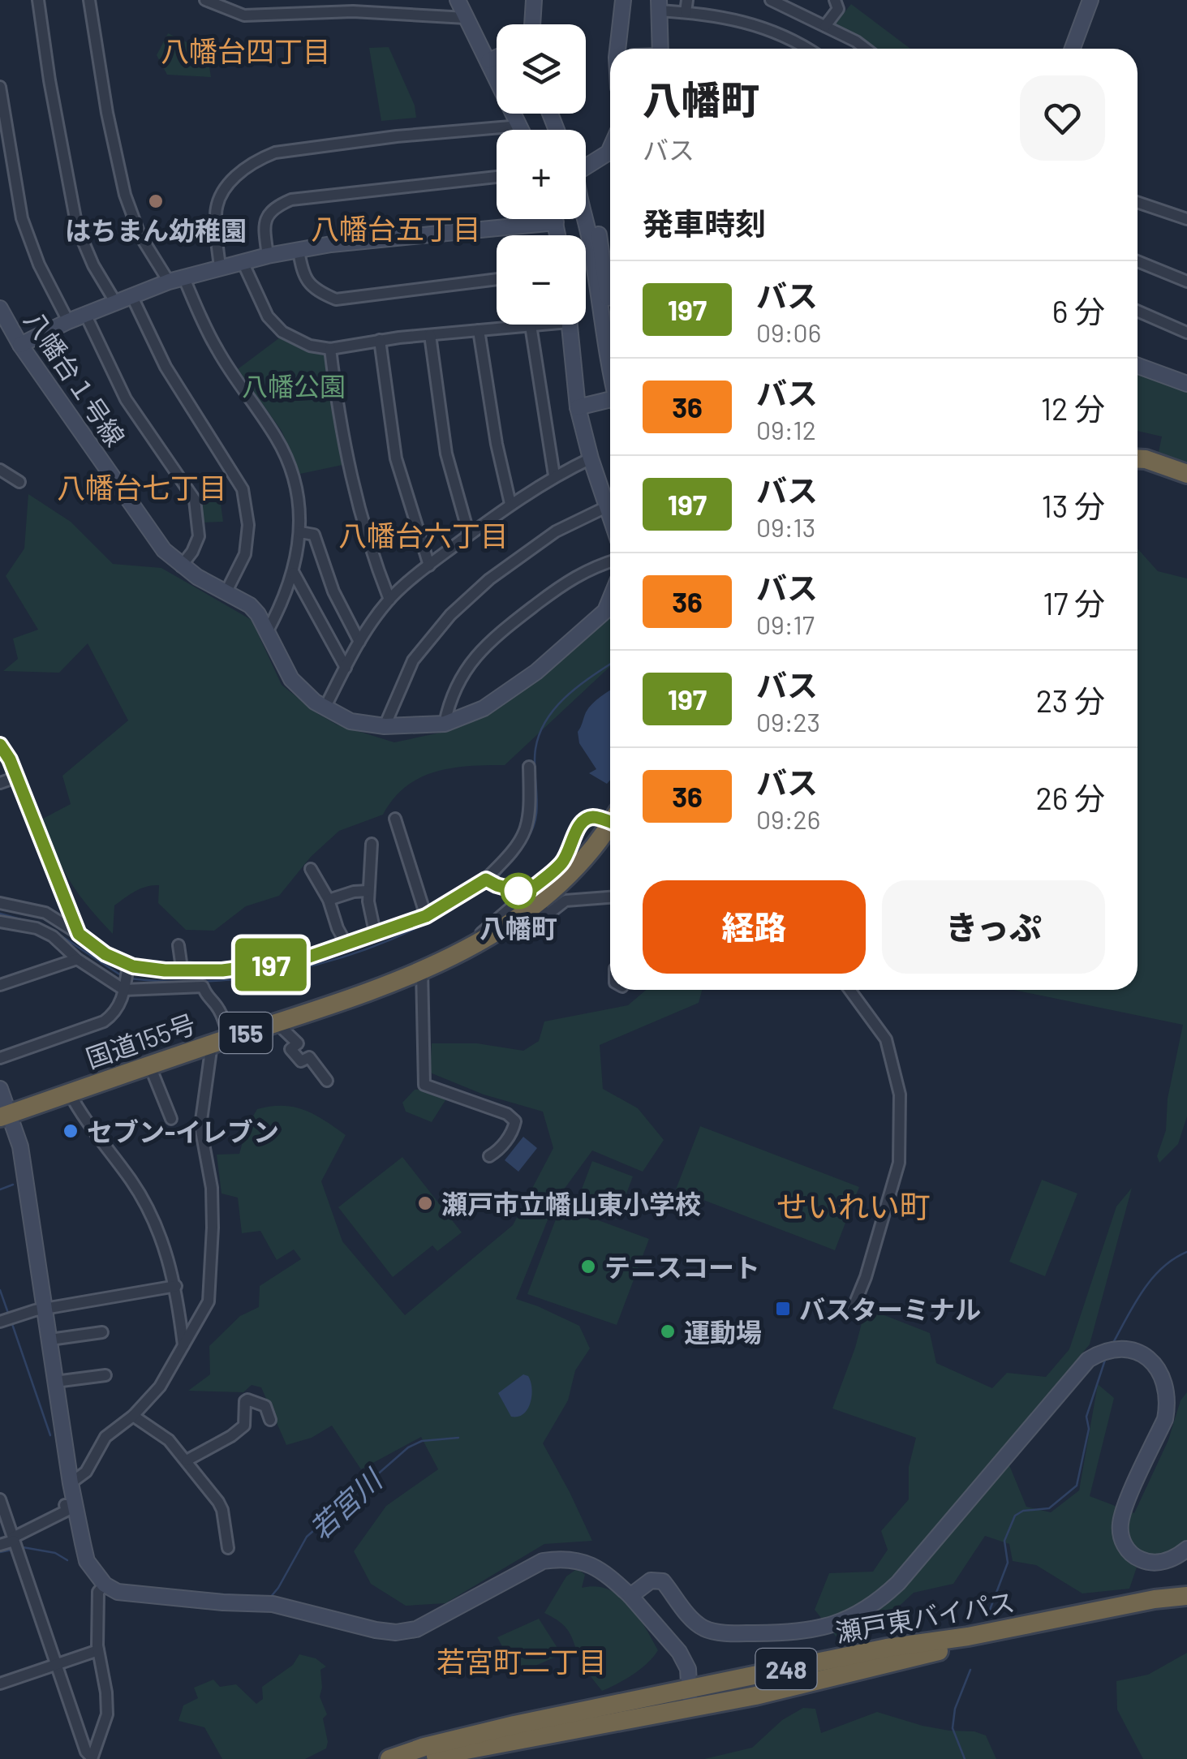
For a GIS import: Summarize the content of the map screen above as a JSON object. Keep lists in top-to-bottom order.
{
  "streets": {
    "highway": [
      "155",
      "国道155号",
      "瀬戸東バイパス",
      "248"
    ],
    "street": ["八幡台１号線"]
  },
  "districts": [
    "八幡台四丁目",
    "八幡台五丁目",
    "八幡台七丁目",
    "八幡台六丁目",
    "せいれい町",
    "若宮町二丁目"
  ],
  "water": ["若宮川"],
  "parks": ["八幡公園"],
  "places": {
    "other": [
      "はちまん幼稚園",
      "八幡町",
      "セブン-イレブン",
      "瀬戸市立幡山東小学校",
      "テニスコート",
      "運動場"
    ],
    "transit": ["バスターミナル"]
  },
  "lines": ["bus line 197"],
  "page": {
    "on_map": "197",
    "map_buttons": ["+", "−"],
    "heading": [
      ["八幡町", "バス"],
      "発車時刻"
    ],
    "list": [
      {
        "mark": "197",
        "name": "バス",
        "note": "09:06",
        "value": "6 分"
      },
      {
        "mark": "36",
        "name": "バス",
        "note": "09:12",
        "value": "12 分"
      },
      {
        "mark": "197",
        "name": "バス",
        "note": "09:13",
        "value": "13 分"
      },
      {
        "mark": "36",
        "name": "バス",
        "note": "09:17",
        "value": "17 分"
      },
      {
        "mark": "197",
        "name": "バス",
        "note": "09:23",
        "value": "23 分"
      },
      {
        "mark": "36",
        "name": "バス",
        "note": "09:26",
        "value": "26 分"
      }
    ],
    "buttons": ["経路", "きっぷ"]
  }
}
